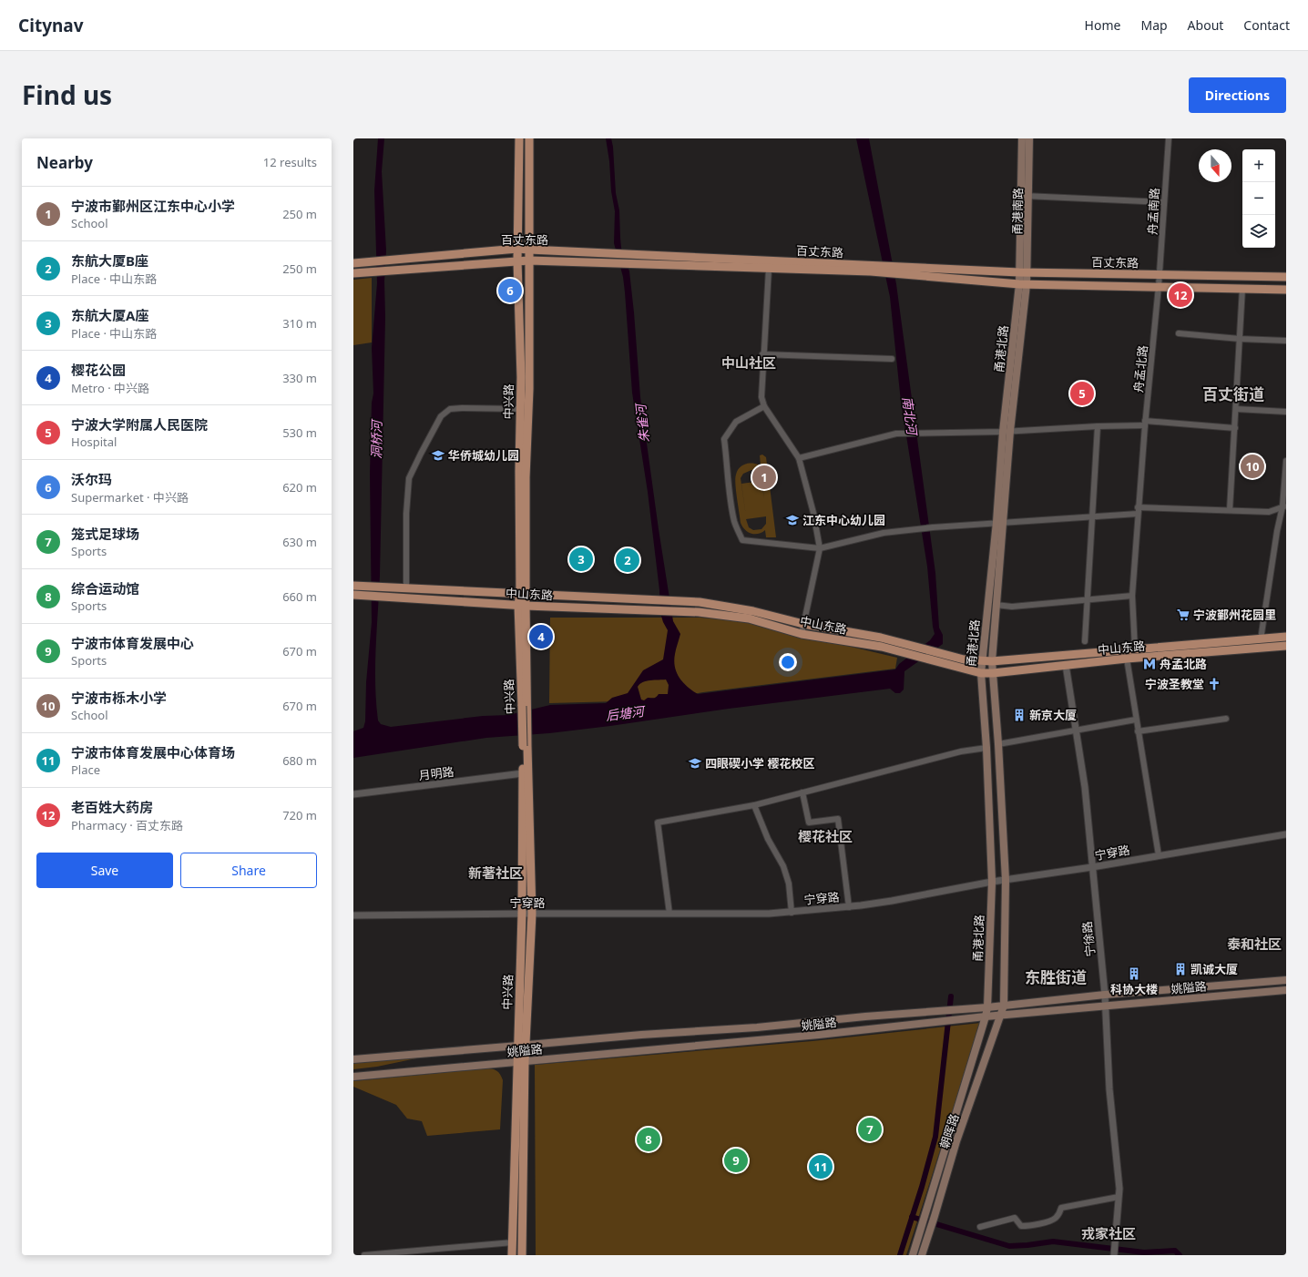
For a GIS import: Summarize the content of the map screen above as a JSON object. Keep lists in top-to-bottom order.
{
  "streets": {
    "main road": [
      "甬港南路",
      "百丈东路",
      "甬港北路",
      "中兴路",
      "中山东路",
      "姚隘路",
      "朝晖路"
    ],
    "street": [
      "舟孟南路",
      "舟孟北路",
      "月明路",
      "宁穿路",
      "宁徐路"
    ]
  },
  "crossings": [
    ["甬港南路", "百丈东路"],
    ["甬港南路", "甬港北路"],
    ["舟孟南路", "百丈东路"],
    ["舟孟南路", "舟孟北路"],
    ["百丈东路", "甬港北路"],
    ["百丈东路", "舟孟北路"],
    ["百丈东路", "中兴路"],
    ["甬港北路", "中山东路"],
    ["甬港北路", "宁穿路"],
    ["甬港北路", "姚隘路"],
    ["甬港北路", "朝晖路"],
    ["舟孟北路", "中山东路"],
    ["中兴路", "中山东路"],
    ["中兴路", "月明路"],
    ["中兴路", "宁穿路"],
    ["中兴路", "姚隘路"],
    ["中山东路", "宁徐路"],
    ["宁穿路", "宁徐路"],
    ["宁徐路", "姚隘路"],
    ["姚隘路", "朝晖路"]
  ],
  "districts": [
    "中山社区",
    "百丈街道",
    "樱花社区",
    "新著社区",
    "泰和社区",
    "东胜街道",
    "戎家社区"
  ],
  "water": [
    "南北河",
    "朱雀河",
    "洞桥河",
    "后塘河"
  ],
  "places": {
    "school or university": ["华侨城幼儿园", "江东中心幼儿园", "四眼碶小学 樱花校区"],
    "supermarket": ["宁波鄞州花园里"],
    "metro station": ["舟孟北路"],
    "church": ["宁波圣教堂"],
    "building": ["新京大厦", "凯诚大厦", "科协大楼"]
  },
  "north": "bottom",
  "page": {
    "header": "Citynav",
    "nav": [
      "Home",
      "Map",
      "About",
      "Contact"
    ],
    "title": "Find us",
    "buttons": [
      "Directions",
      ["Save", "Share"]
    ],
    "heading": ["Nearby", "12 results"],
    "map_buttons": ["+", "−"],
    "list": [
      {
        "mark": "1",
        "name": "宁波市鄞州区江东中心小学",
        "note": "School",
        "value": "250 m"
      },
      {
        "mark": "2",
        "name": "东航大厦B座",
        "note": "Place · 中山东路",
        "value": "250 m"
      },
      {
        "mark": "3",
        "name": "东航大厦A座",
        "note": "Place · 中山东路",
        "value": "310 m"
      },
      {
        "mark": "4",
        "name": "樱花公园",
        "note": "Metro · 中兴路",
        "value": "330 m"
      },
      {
        "mark": "5",
        "name": "宁波大学附属人民医院",
        "note": "Hospital",
        "value": "530 m"
      },
      {
        "mark": "6",
        "name": "沃尔玛",
        "note": "Supermarket · 中兴路",
        "value": "620 m"
      },
      {
        "mark": "7",
        "name": "笼式足球场",
        "note": "Sports",
        "value": "630 m"
      },
      {
        "mark": "8",
        "name": "综合运动馆",
        "note": "Sports",
        "value": "660 m"
      },
      {
        "mark": "9",
        "name": "宁波市体育发展中心",
        "note": "Sports",
        "value": "670 m"
      },
      {
        "mark": "10",
        "name": "宁波市栎木小学",
        "note": "School",
        "value": "670 m"
      },
      {
        "mark": "11",
        "name": "宁波市体育发展中心体育场",
        "note": "Place",
        "value": "680 m"
      },
      {
        "mark": "12",
        "name": "老百姓大药房",
        "note": "Pharmacy · 百丈东路",
        "value": "720 m"
      }
    ],
    "pins": [
      "6",
      "12",
      "5",
      "10",
      "1",
      "3",
      "2",
      "4",
      "7",
      "8",
      "9",
      "11"
    ]
  }
}
